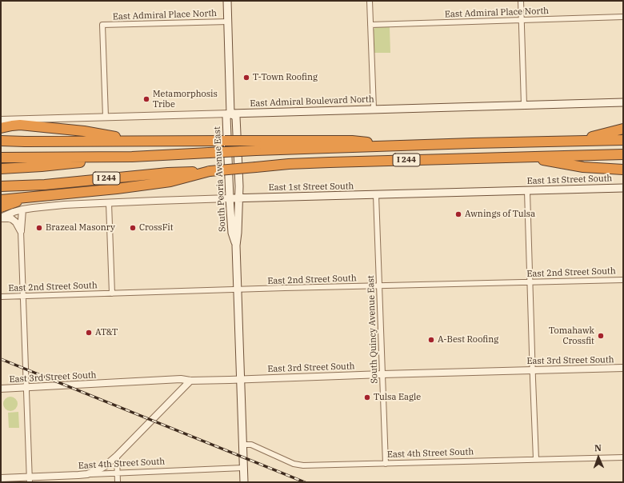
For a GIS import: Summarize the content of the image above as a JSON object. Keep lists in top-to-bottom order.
{
  "streets": {
    "highway": ["I 244"],
    "main road": ["East Admiral Boulevard North", "South Peoria Avenue East", "East 1st Street South"],
    "street": [
      "East Admiral Place North",
      "East 2nd Street South",
      "South Quincy Avenue East",
      "East 3rd Street South",
      "East 4th Street South"
    ]
  },
  "crossings": [
    ["East Admiral Place North", "East Admiral Boulevard North"],
    ["East Admiral Boulevard North", "South Peoria Avenue East"],
    ["South Peoria Avenue East", "East 1st Street South"],
    ["South Peoria Avenue East", "East 2nd Street South"],
    ["South Peoria Avenue East", "East 3rd Street South"],
    ["South Peoria Avenue East", "East 4th Street South"],
    ["East 1st Street South", "South Quincy Avenue East"],
    ["East 2nd Street South", "South Quincy Avenue East"],
    ["South Quincy Avenue East", "East 3rd Street South"],
    ["South Quincy Avenue East", "East 4th Street South"]
  ],
  "places": [
    "T-Town Roofing",
    "Metamorphosis Tribe",
    "Awnings of Tulsa",
    "Brazeal Masonry",
    "CrossFit",
    "AT&T",
    "Tomahawk Crossfit",
    "A-Best Roofing",
    "Tulsa Eagle"
  ],
  "north": "top"
}
